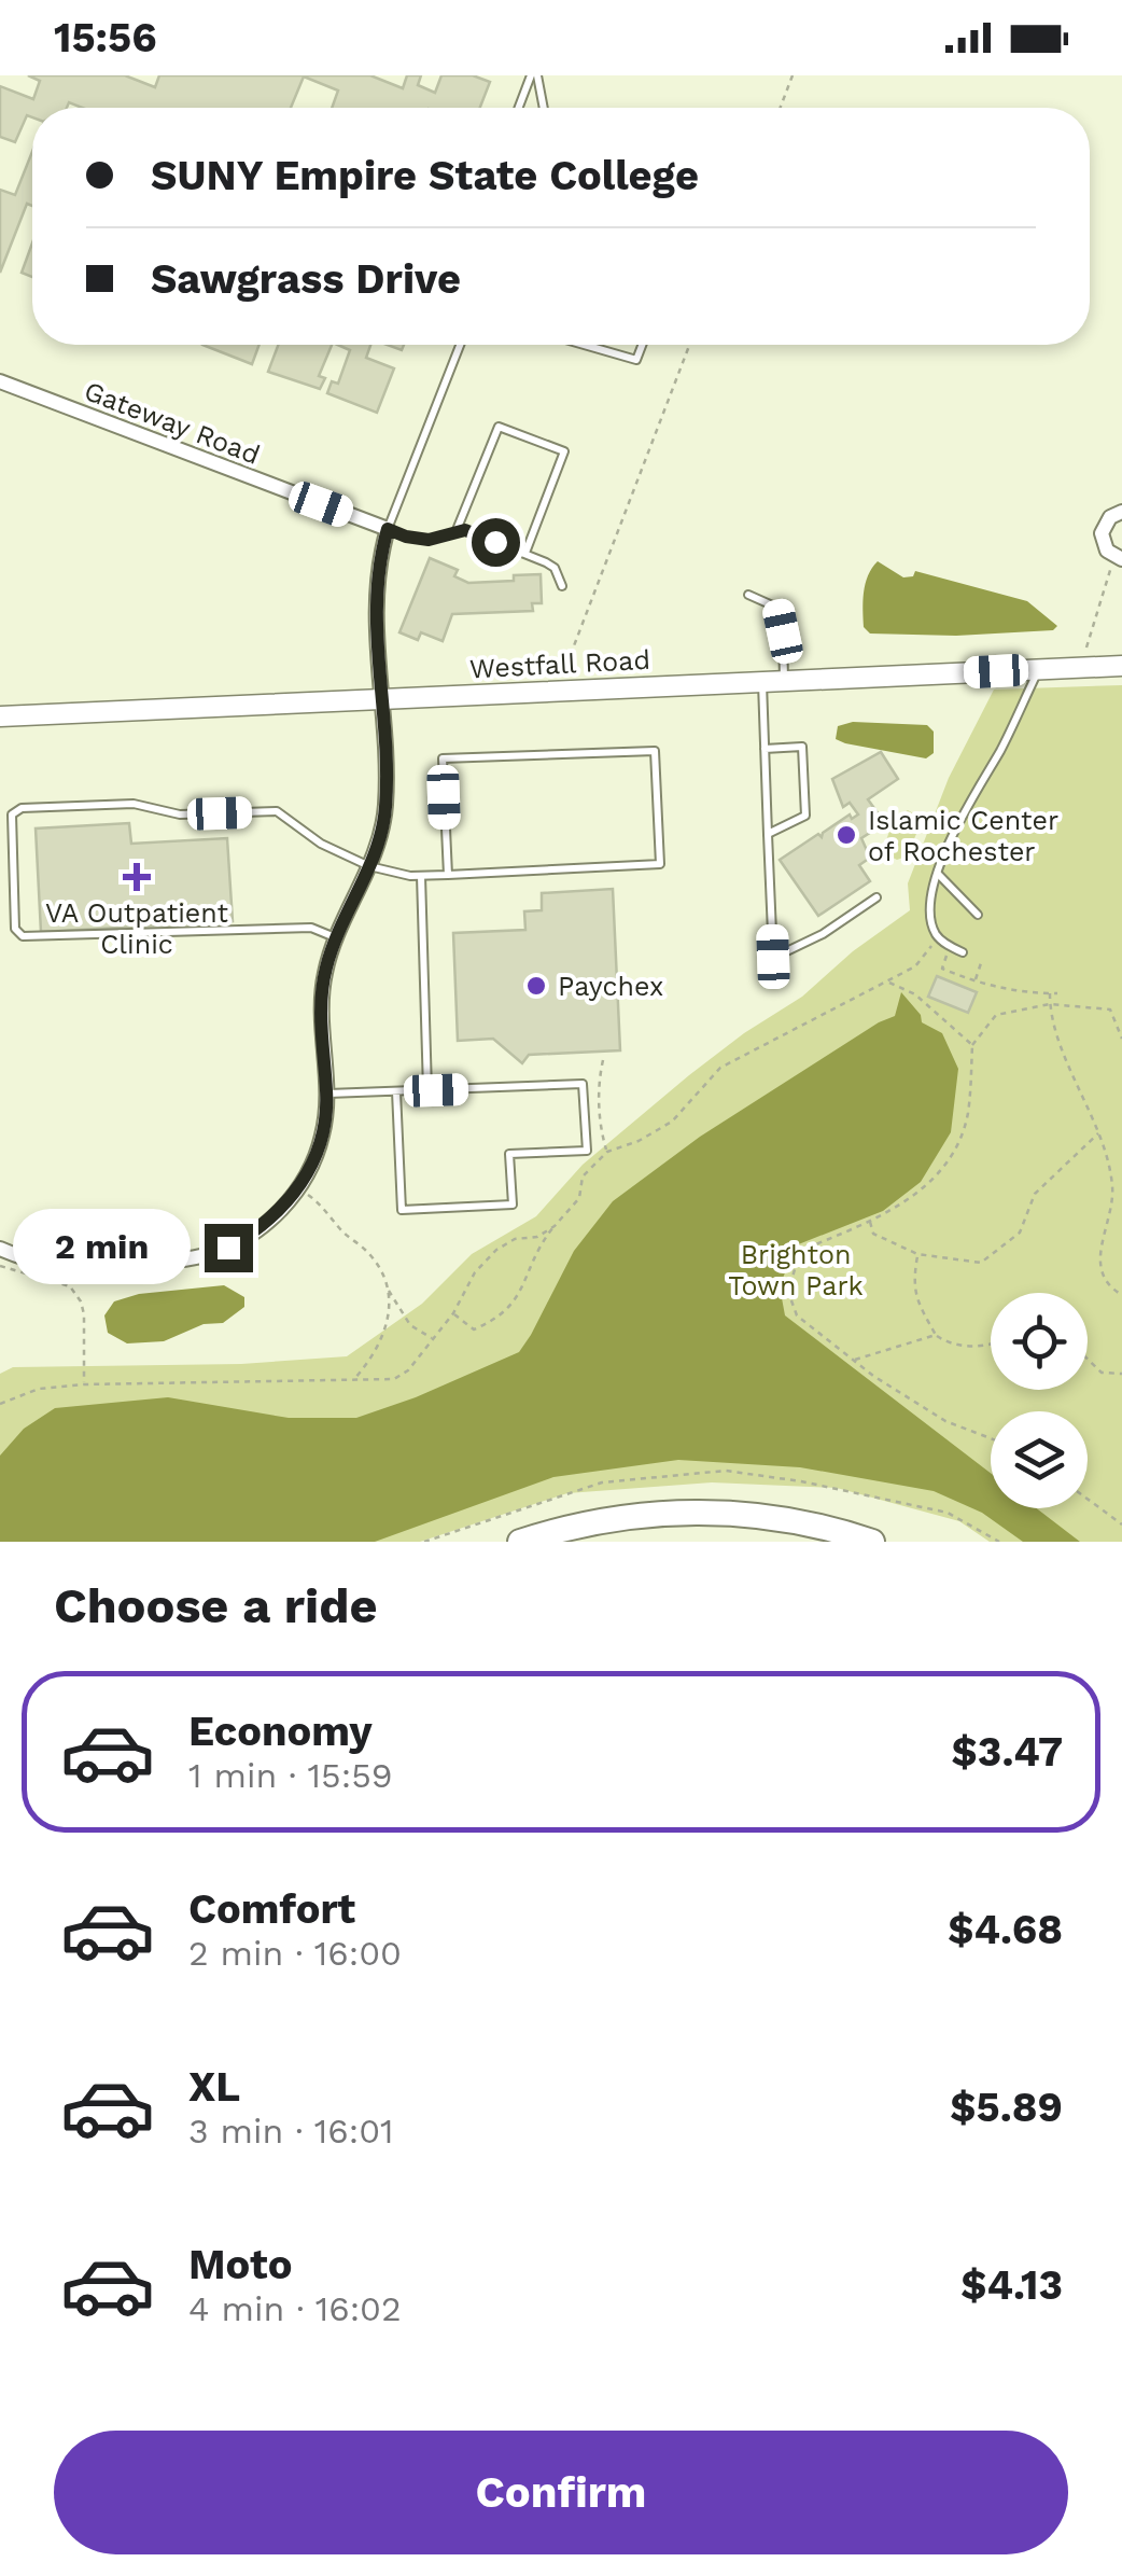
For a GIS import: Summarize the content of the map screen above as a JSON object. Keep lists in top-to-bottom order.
{
  "streets": {
    "street": ["Gateway Road", "Westfall Road"]
  },
  "parks": ["Brighton Town Park"],
  "places": {
    "other": ["Islamic Center of Rochester", "Paychex"],
    "health": ["VA Outpatient Clinic"]
  },
  "page": {
    "status": "15:56",
    "banner": ["SUNY Empire State College", "Sawgrass Drive"],
    "bubble": "2 min",
    "heading": "Choose a ride",
    "list": [
      {
        "name": "Economy",
        "note": "1 min · 15:59",
        "value": "$3.47"
      },
      {
        "name": "Comfort",
        "note": "2 min · 16:00",
        "value": "$4.68"
      },
      {
        "name": "XL",
        "note": "3 min · 16:01",
        "value": "$5.89"
      },
      {
        "name": "Moto",
        "note": "4 min · 16:02",
        "value": "$4.13"
      }
    ],
    "buttons": "Confirm"
  }
}
